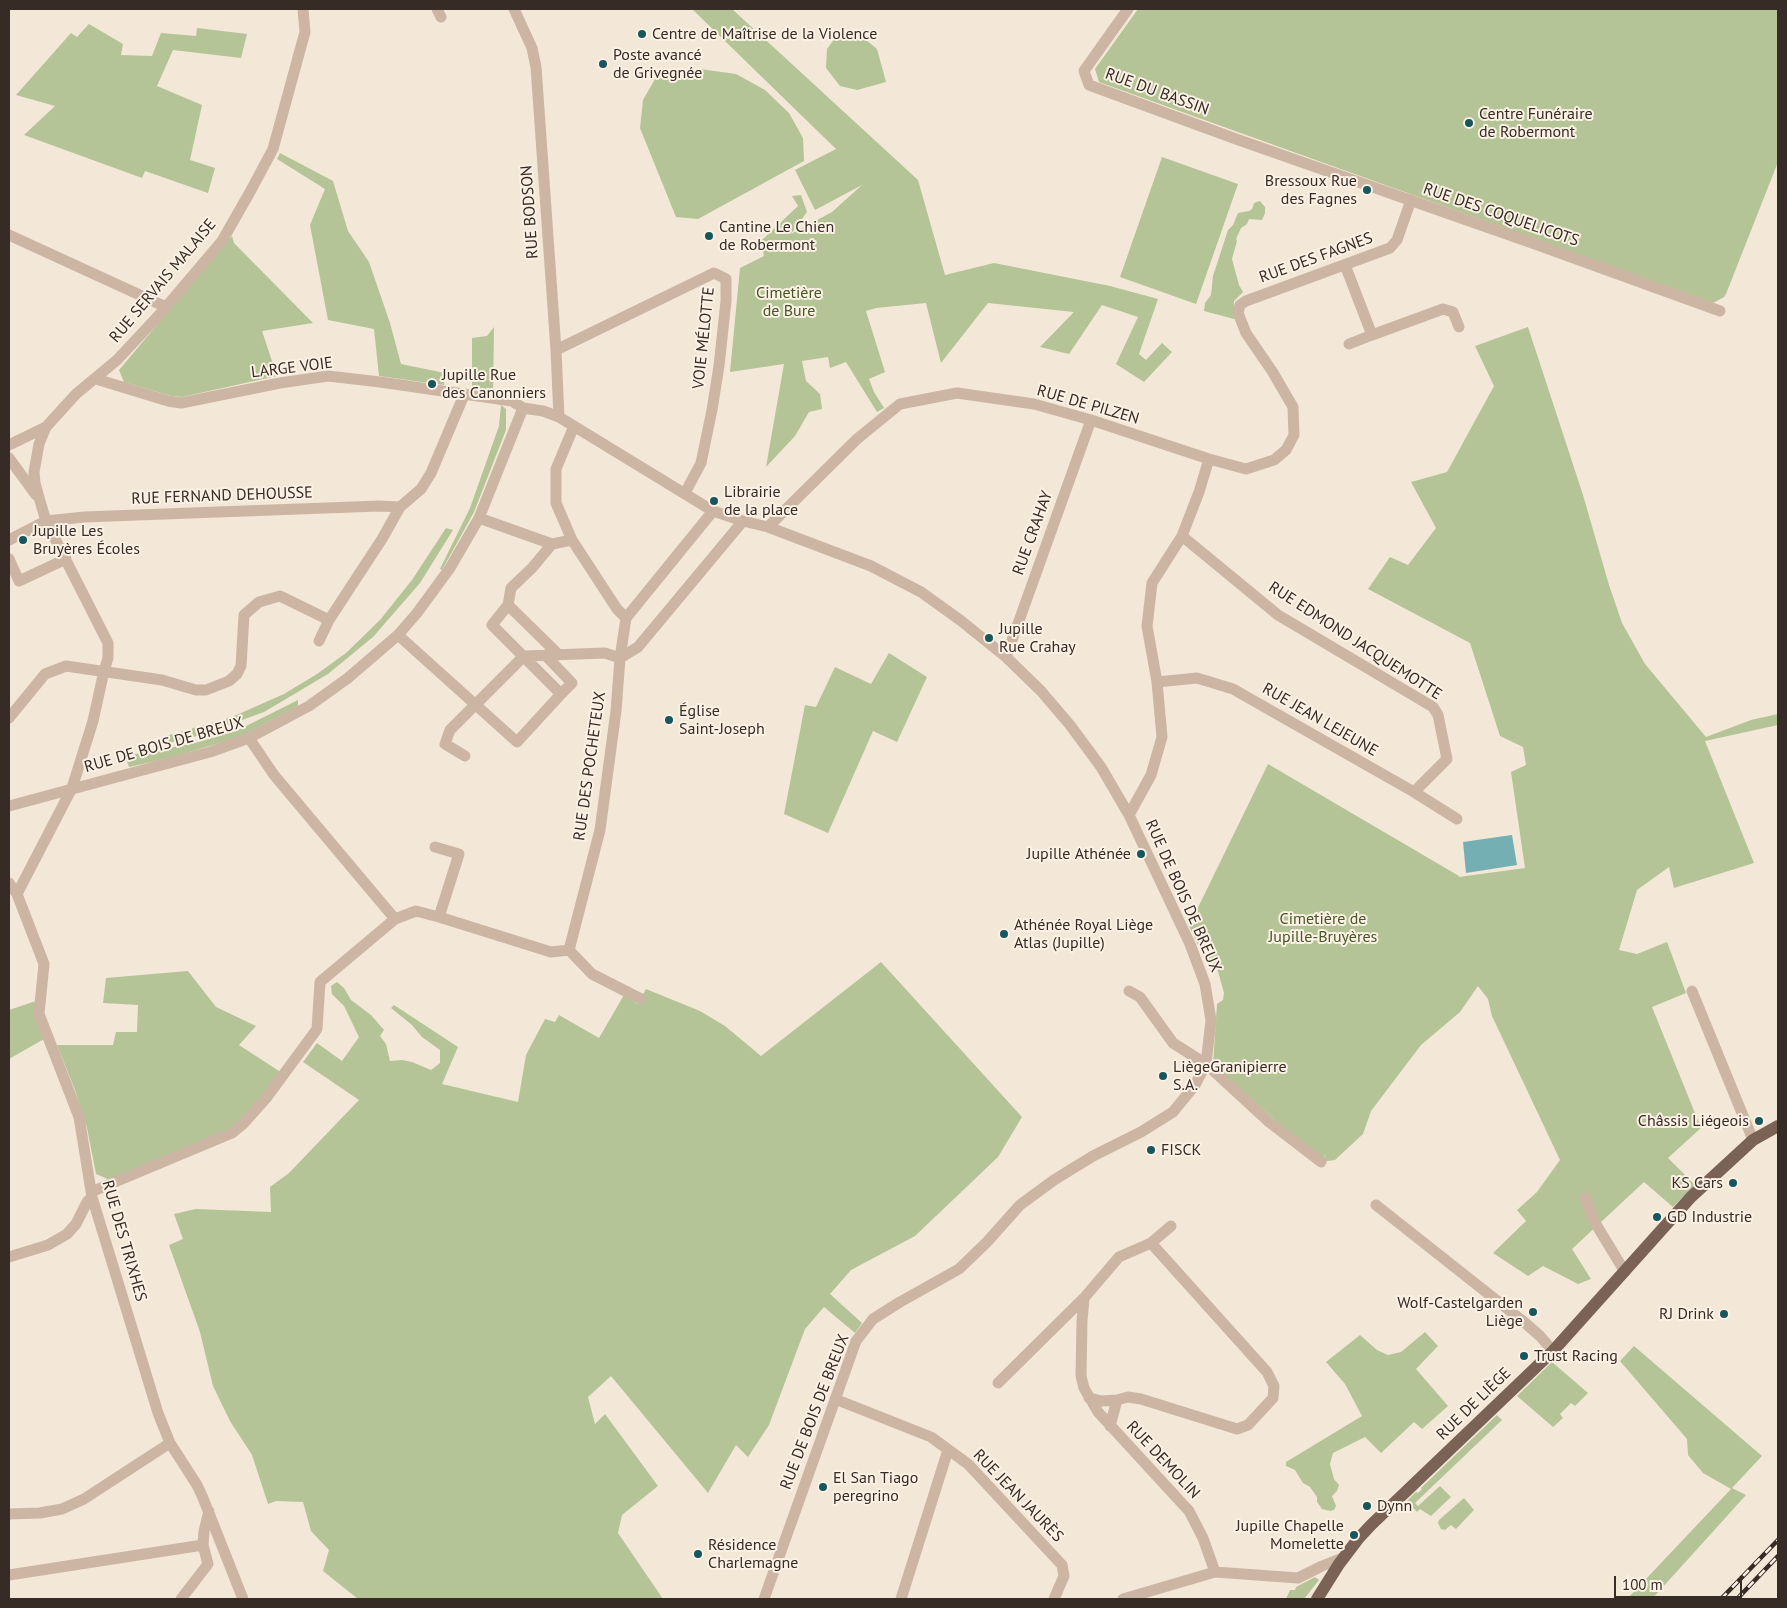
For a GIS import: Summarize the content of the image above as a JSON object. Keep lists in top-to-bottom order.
{
  "streets": {
    "main road": ["RUE DE LIÈGE"],
    "street": [
      "RUE DU BASSIN",
      "RUE BODSON",
      "RUE DES COQUELICOTS",
      "RUE DES FAGNES",
      "RUE SERVAIS MALAISE",
      "VOIE MÉLOTTE",
      "LARGE VOIE",
      "RUE DE PILZEN",
      "RUE FERNAND DEHOUSSE",
      "RUE CRAHAY",
      "RUE EDMOND JACQUEMOTTE",
      "RUE JEAN LEJEUNE",
      "RUE DE BOIS DE BREUX",
      "RUE DES POCHETEUX",
      "RUE DES TRIXHES",
      "RUE DEMOLIN",
      "RUE JEAN JAURÈS"
    ]
  },
  "crossings": [
    ["RUE DU BASSIN", "RUE DES COQUELICOTS"],
    ["RUE BODSON", "VOIE MÉLOTTE"],
    ["RUE BODSON", "LARGE VOIE"],
    ["RUE BODSON", "RUE DE BOIS DE BREUX"],
    ["RUE DES COQUELICOTS", "RUE DES FAGNES"],
    ["RUE DES FAGNES", "RUE DE PILZEN"],
    ["RUE SERVAIS MALAISE", "LARGE VOIE"],
    ["VOIE MÉLOTTE", "RUE DE BOIS DE BREUX"],
    ["LARGE VOIE", "RUE DE BOIS DE BREUX"],
    ["RUE DE PILZEN", "RUE CRAHAY"],
    ["RUE DE PILZEN", "RUE DE BOIS DE BREUX"],
    ["RUE CRAHAY", "RUE DE BOIS DE BREUX"],
    ["RUE EDMOND JACQUEMOTTE", "RUE JEAN LEJEUNE"],
    ["RUE DE BOIS DE BREUX", "RUE JEAN JAURÈS"]
  ],
  "parks": ["Cimetière de Bure", "Cimetière de Jupille-Bruyères"],
  "places": [
    "Centre de Maîtrise de la Violence",
    "Poste avancé de Grivegnée",
    "Centre Funéraire de Robermont",
    "Bressoux Rue des Fagnes",
    "Cantine Le Chien de Robermont",
    "Jupille Rue des Canonniers",
    "Librairie de la place",
    "Jupille Les Bruyères Écoles",
    "Jupille Rue Crahay",
    "Église Saint-Joseph",
    "Jupille Athénée",
    "Athénée Royal Liège Atlas (Jupille)",
    "LiègeGranipierre S.A.",
    "Châssis Liégeois",
    "FISCK",
    "KS Cars",
    "GD Industrie",
    "Wolf-Castelgarden Liège",
    "RJ Drink",
    "Trust Racing",
    "El San Tiago peregrino",
    "Dynn",
    "Jupille Chapelle Momelette",
    "Résidence Charlemagne"
  ],
  "scale_bar": "100 m"
}
